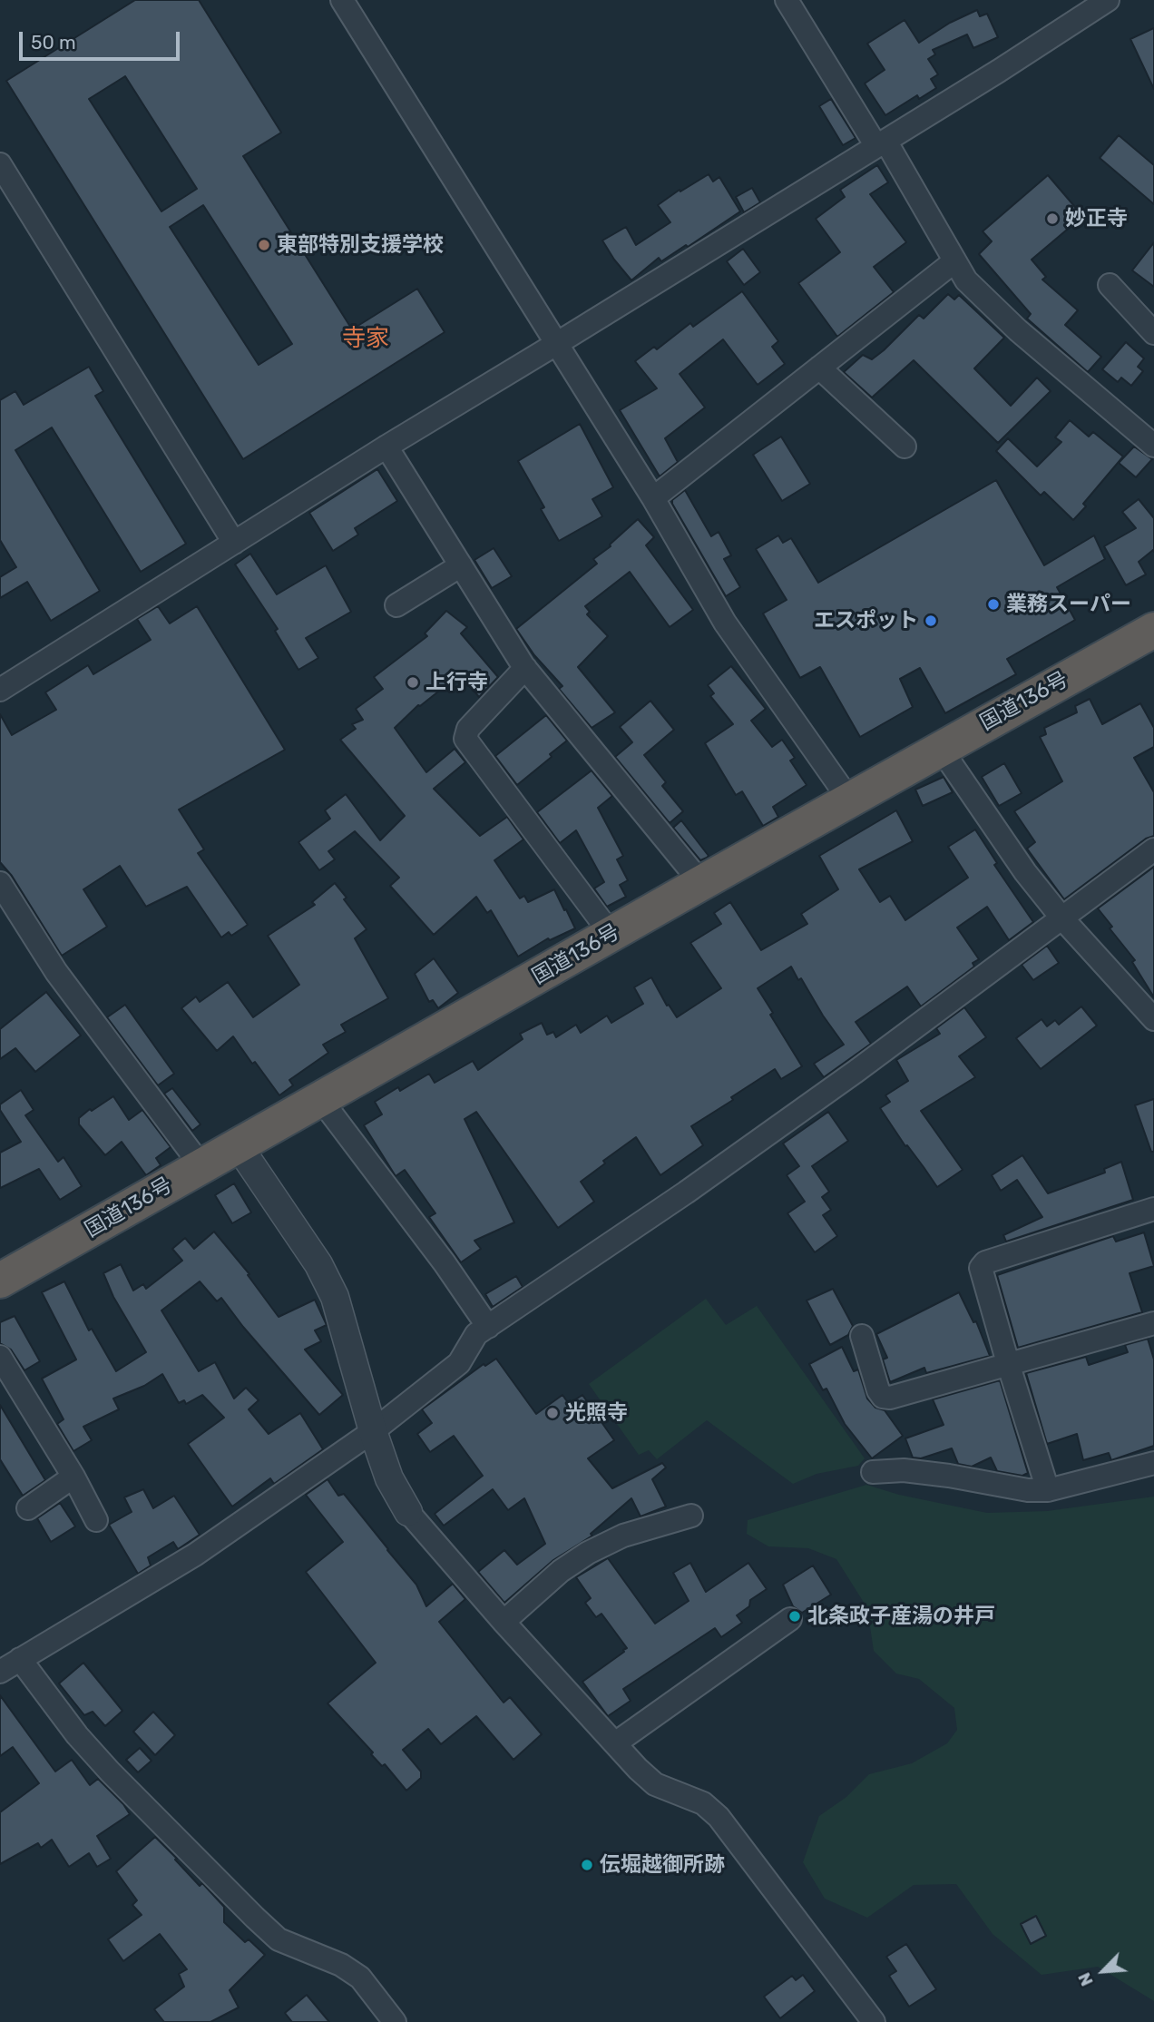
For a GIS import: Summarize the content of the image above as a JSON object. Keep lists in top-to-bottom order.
{
  "streets": {
    "highway": ["国道136号"]
  },
  "districts": ["寺家"],
  "places": [
    "妙正寺",
    "東部特別支援学校",
    "業務スーパー",
    "エスポット",
    "上行寺",
    "光照寺",
    "北条政子産湯の井戸",
    "伝堀越御所跡"
  ],
  "scale_bar": "50 m",
  "north": "bottom left"
}
